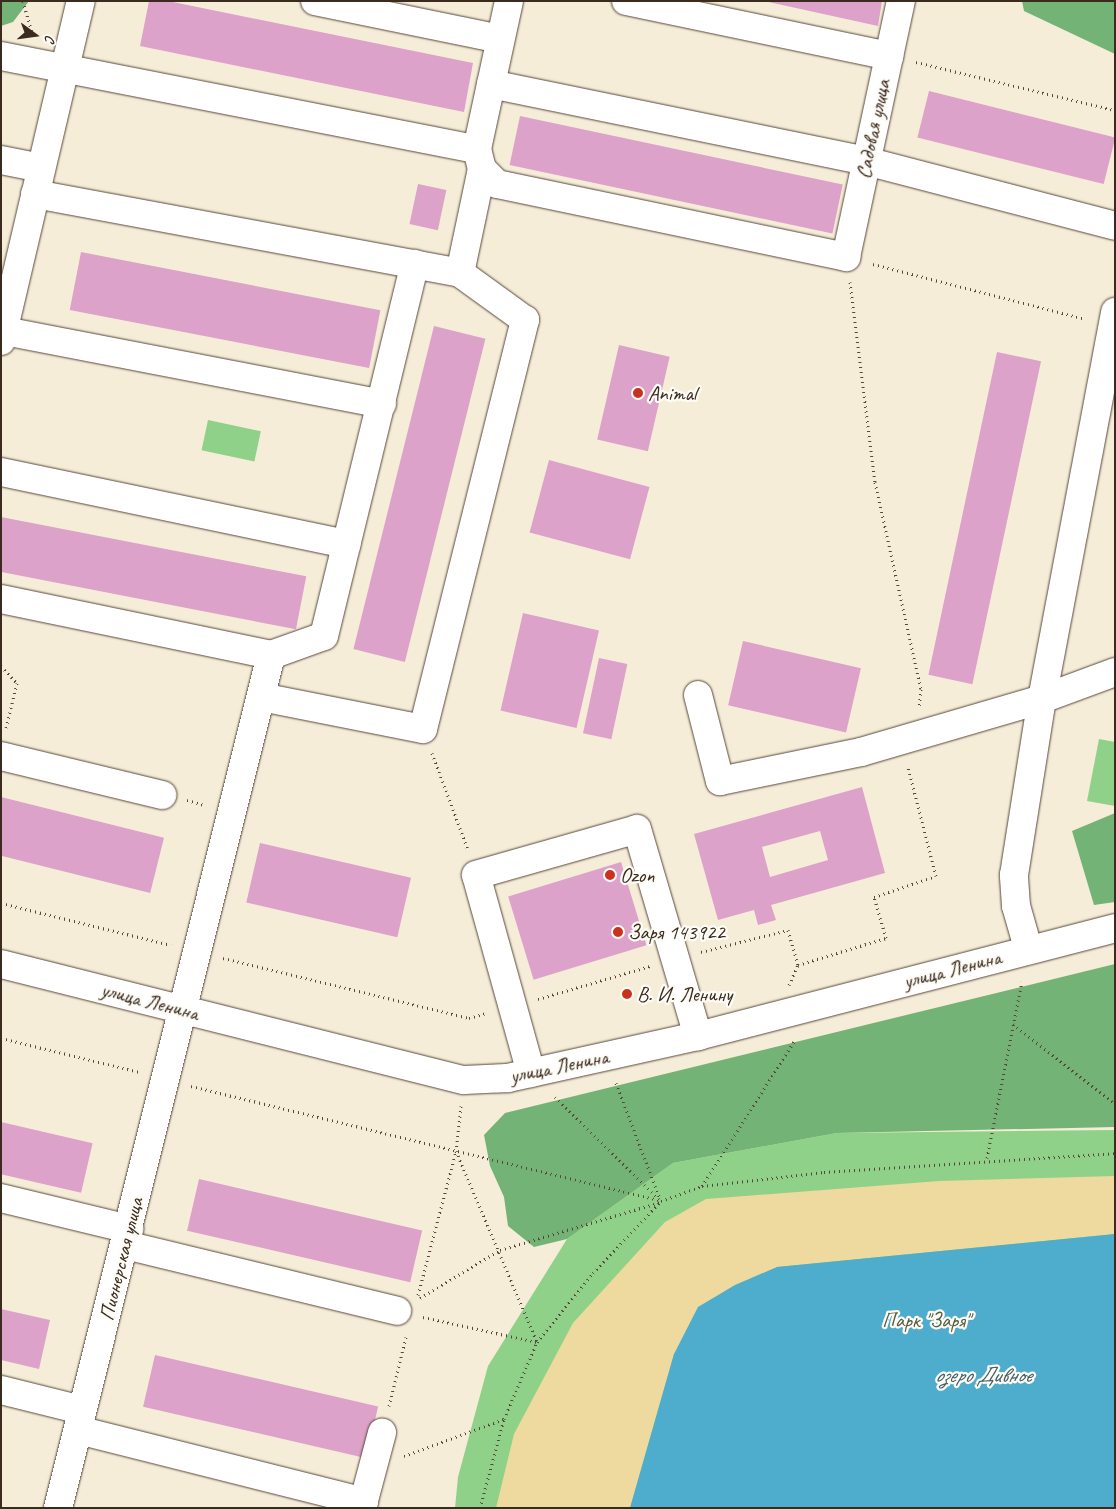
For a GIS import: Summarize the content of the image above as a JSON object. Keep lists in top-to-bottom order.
{
  "streets": {
    "street": ["Садовая улица", "улица Ленина", "Пионерская улица"]
  },
  "crossings": [
    ["улица Ленина", "Пионерская улица"]
  ],
  "water": ["озеро Дивное"],
  "parks": ["Парк \"Заря\""],
  "places": [
    "Animal",
    "Ozon",
    "Заря 143922",
    "В. И. Ленину"
  ],
  "north": "right"
}
